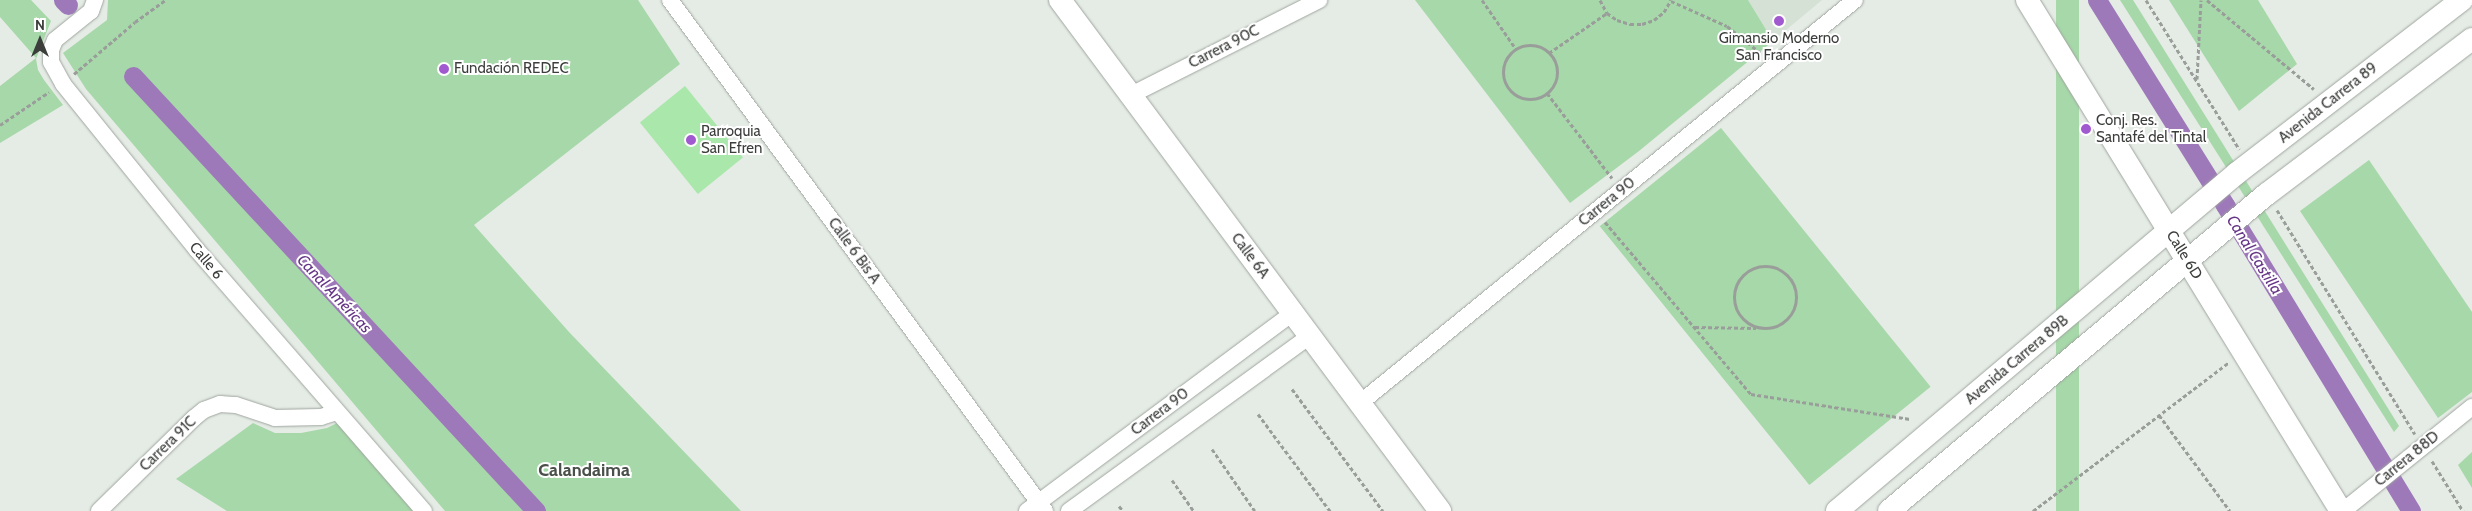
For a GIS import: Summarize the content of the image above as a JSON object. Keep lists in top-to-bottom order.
{
  "streets": {
    "main road": [
      "Avenida Carrera 89",
      "Calle 6D",
      "Calle 6A",
      "Avenida Carrera 89B"
    ],
    "street": [
      "Carrera 90C",
      "Carrera 90",
      "Calle 6 Bis A",
      "Calle 6",
      "Carrera 91C",
      "Carrera 88D"
    ]
  },
  "crossings": [
    ["Carrera 90C", "Calle 6A"],
    ["Avenida Carrera 89", "Avenida Carrera 89B"],
    ["Carrera 90", "Calle 6 Bis A"],
    ["Carrera 90", "Calle 6A"],
    ["Calle 6D", "Avenida Carrera 89B"],
    ["Calle 6D", "Carrera 88D"],
    ["Calle 6", "Carrera 91C"]
  ],
  "districts": ["Calandaima"],
  "water": ["Canal Castilla", "Canal Américas"],
  "places": [
    "Gimansio Moderno San Francisco",
    "Fundación REDEC",
    "Conj. Res. Santafé del Tintal",
    "Parroquia San Efren"
  ],
  "north": "top"
}
